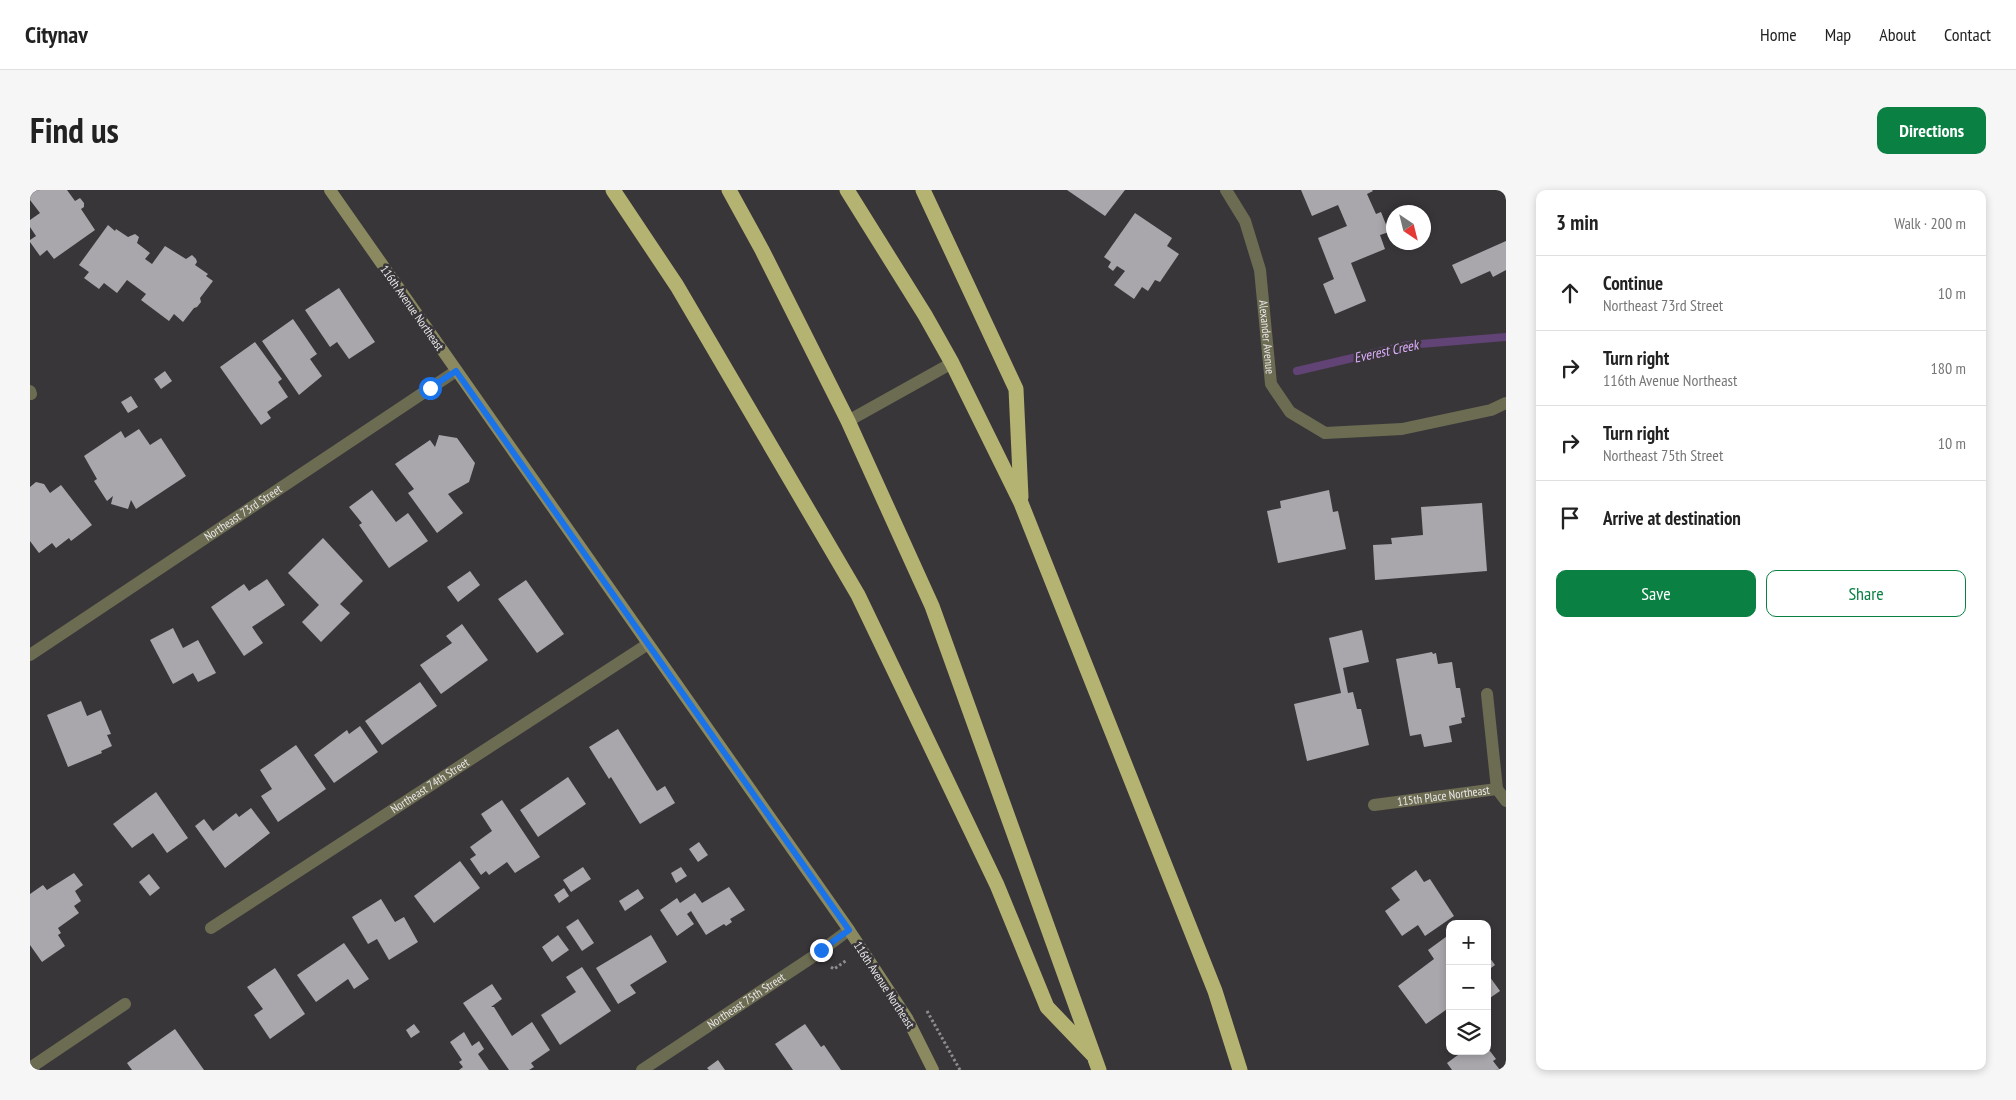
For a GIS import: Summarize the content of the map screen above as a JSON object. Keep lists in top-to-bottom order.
{
  "streets": {
    "street": [
      "116th Avenue Northeast",
      "Alexander Avenue",
      "Northeast 73rd Street",
      "Northeast 74th Street",
      "115th Place Northeast",
      "Northeast 75th Street"
    ]
  },
  "crossings": [
    ["116th Avenue Northeast", "Northeast 73rd Street"],
    ["116th Avenue Northeast", "Northeast 74th Street"],
    ["116th Avenue Northeast", "Northeast 75th Street"]
  ],
  "water": ["Everest Creek"],
  "north": "bottom right",
  "page": {
    "header": "Citynav",
    "nav": [
      "Home",
      "Map",
      "About",
      "Contact"
    ],
    "title": "Find us",
    "buttons": [
      "Directions",
      ["Save", "Share"]
    ],
    "heading": ["3 min", "Walk · 200 m"],
    "list": [
      ["Continue", "Northeast 73rd Street", "10 m"],
      ["Turn right", "116th Avenue Northeast", "180 m"],
      ["Turn right", "Northeast 75th Street", "10 m"],
      "Arrive at destination"
    ],
    "map_buttons": ["+", "−"]
  }
}
